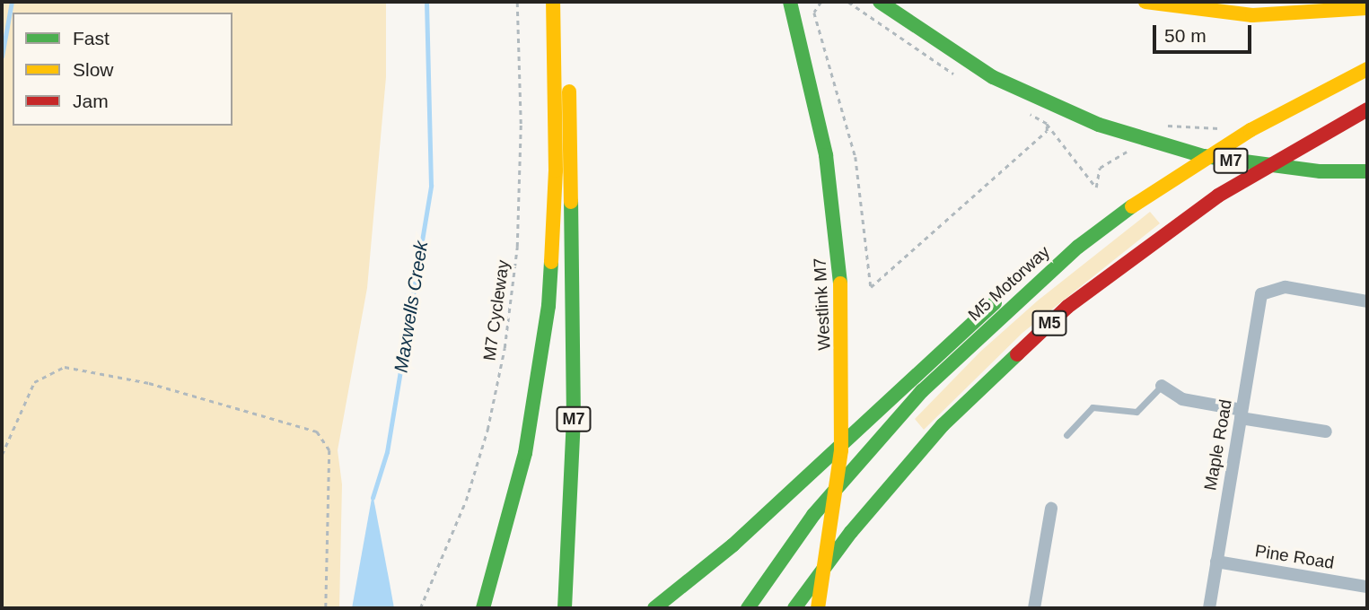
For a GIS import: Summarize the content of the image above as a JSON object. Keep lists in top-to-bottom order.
{
  "streets": {
    "highway": [
      "M7",
      "M5 Motorway",
      "Westlink M7",
      "M5"
    ],
    "street": ["Maple Road", "Pine Road"],
    "path": ["M7 Cycleway"]
  },
  "crossings": [
    ["Maple Road", "Pine Road"]
  ],
  "water": ["Maxwells Creek"],
  "legend": ["Fast", "Slow", "Jam"],
  "scale_bar": "50 m"
}
